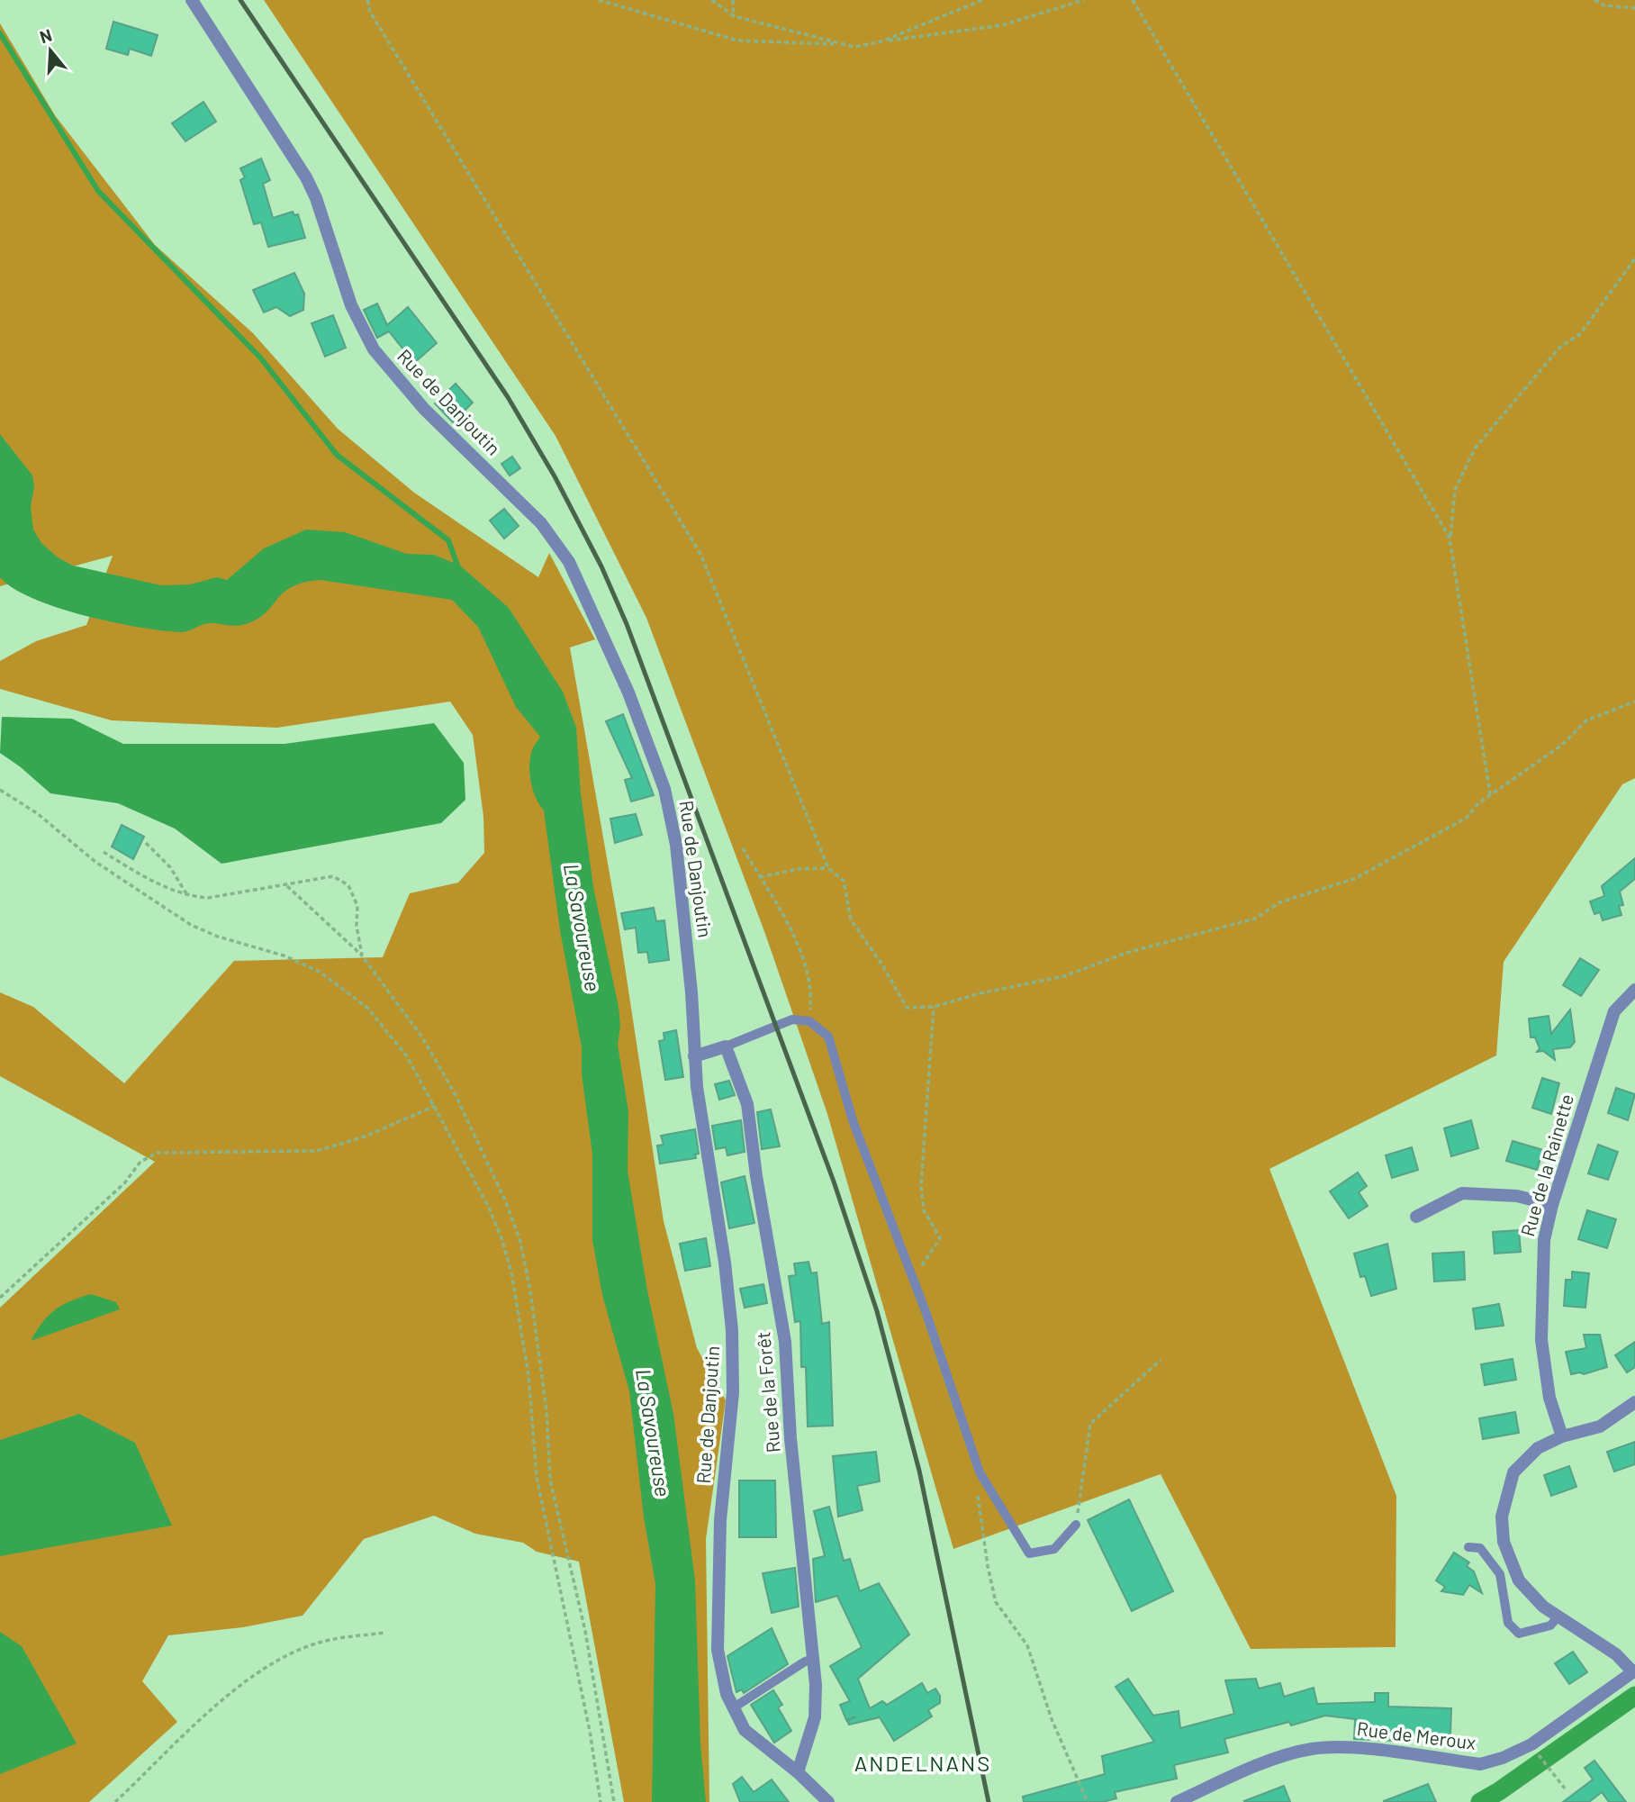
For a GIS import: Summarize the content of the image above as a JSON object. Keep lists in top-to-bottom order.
{
  "streets": {
    "street": [
      "Rue de Danjoutin",
      "Rue de la Rainette",
      "Rue de la Forêt",
      "Rue de Meroux"
    ]
  },
  "crossings": [
    ["Rue de Danjoutin", "Rue de la Forêt"]
  ],
  "districts": ["ANDELNANS"],
  "water": ["La Savoureuse"],
  "north": "top"
}
